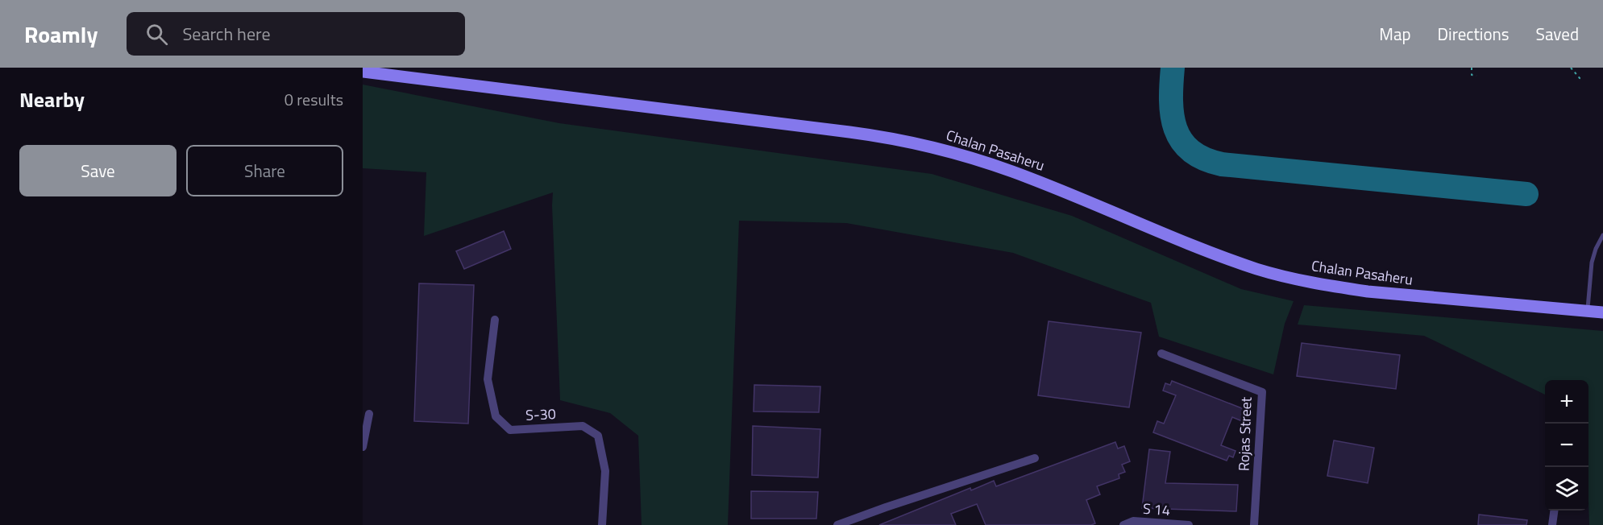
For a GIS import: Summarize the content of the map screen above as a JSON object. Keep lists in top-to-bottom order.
{
  "streets": {
    "main road": ["Chalan Pasaheru"],
    "street": ["S-30", "Rojas Street", "S 14"]
  },
  "page": {
    "header": "Roamly",
    "search": "Search here",
    "nav": ["Map", "Directions", "Saved"],
    "heading": ["Nearby", "0 results"],
    "buttons": ["Save", "Share"],
    "map_buttons": ["+", "−"]
  }
}
